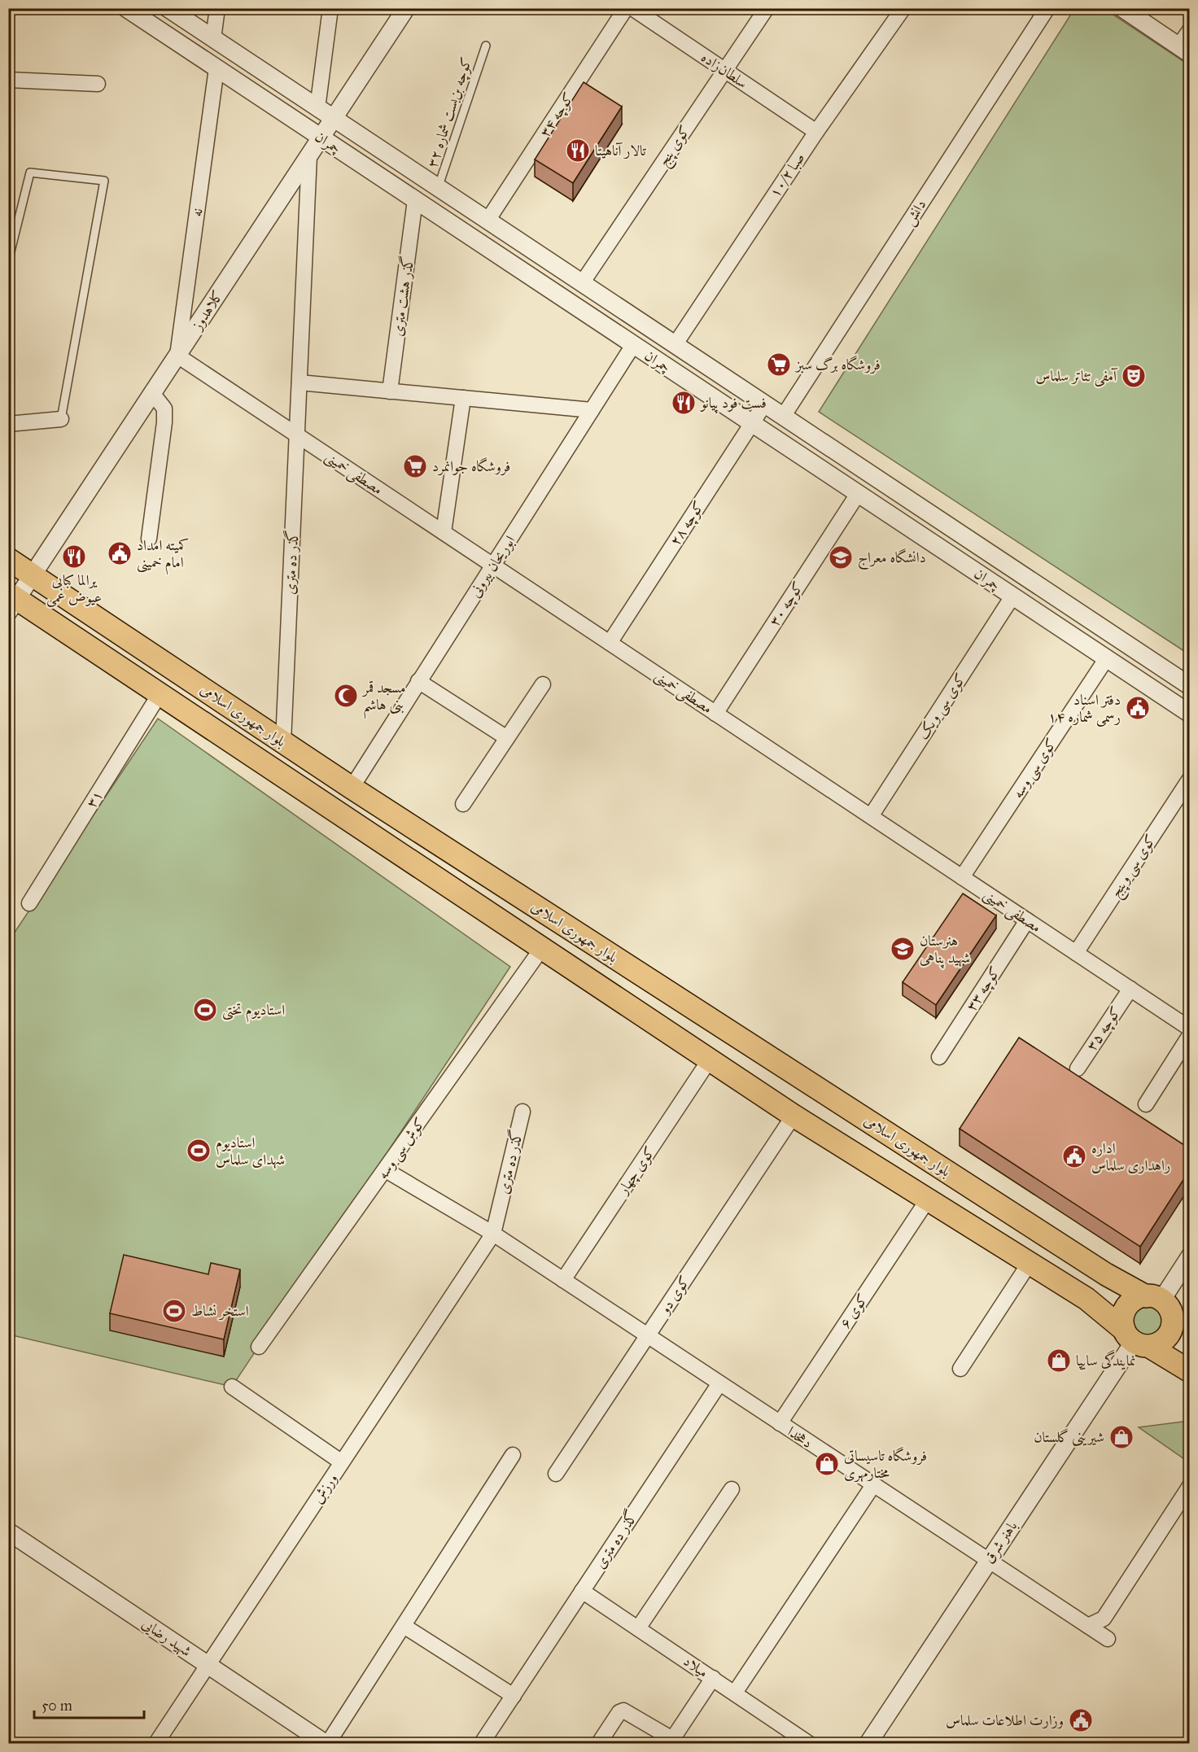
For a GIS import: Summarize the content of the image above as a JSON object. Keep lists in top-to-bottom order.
{
  "streets": {
    "main road": ["بلوار جمهوری اسلامی"],
    "street": [
      "سلطان‌زاده",
      "کوچه ۳۴",
      "چمران",
      "کوی پنج",
      "صبا ۱۰/۲",
      "نه",
      "دانش",
      "گذر هشت متری",
      "کلاهدوز",
      "مصطفی خمینی",
      "کوچه ۲۸",
      "گذر ده متری",
      "ابوریحان بیرونی",
      "کوچه ۳۰",
      "کوی سی ویک",
      "کوی سی وسه",
      "۳۱",
      "کوی سی وپنج",
      "کوچه ۳۳",
      "کوچه ۳۵",
      "کوش سی وسه",
      "کوی چهار",
      "کوی دو",
      "کوی ۶",
      "دهخدا",
      "ورزش",
      "باهنر شرق",
      "شهید رضایی",
      "میلاد"
    ],
    "lane": ["کوچه بن‌بست شماره ۳۲"]
  },
  "crossings": [
    ["سلطان‌زاده", "کوی پنج"],
    ["سلطان‌زاده", "صبا ۱۰/۲"],
    ["کوچه بن‌بست شماره ۳۲", "چمران"],
    ["کوچه ۳۴", "چمران"],
    ["چمران", "کوی پنج"],
    ["چمران", "صبا ۱۰/۲"],
    ["چمران", "نه"],
    ["چمران", "دانش"],
    ["چمران", "گذر هشت متری"],
    ["چمران", "کلاهدوز"],
    ["چمران", "کوچه ۲۸"],
    ["چمران", "ابوریحان بیرونی"],
    ["چمران", "کوچه ۳۰"],
    ["چمران", "کوی سی ویک"],
    ["چمران", "کوی سی وسه"],
    ["نه", "کلاهدوز"],
    ["نه", "مصطفی خمینی"],
    ["کلاهدوز", "مصطفی خمینی"],
    ["کلاهدوز", "گذر ده متری"],
    ["کلاهدوز", "بلوار جمهوری اسلامی"],
    ["مصطفی خمینی", "کوچه ۲۸"],
    ["مصطفی خمینی", "گذر ده متری"],
    ["مصطفی خمینی", "ابوریحان بیرونی"],
    ["مصطفی خمینی", "کوچه ۳۰"],
    ["مصطفی خمینی", "کوی سی ویک"],
    ["مصطفی خمینی", "کوی سی وسه"],
    ["مصطفی خمینی", "کوی سی وپنج"],
    ["مصطفی خمینی", "کوچه ۳۳"],
    ["مصطفی خمینی", "کوچه ۳۵"],
    ["گذر ده متری", "بلوار جمهوری اسلامی"],
    ["گذر ده متری", "دهخدا"],
    ["گذر ده متری", "ورزش"],
    ["گذر ده متری", "میلاد"],
    ["ابوریحان بیرونی", "بلوار جمهوری اسلامی"],
    ["بلوار جمهوری اسلامی", "۳۱"],
    ["بلوار جمهوری اسلامی", "کوش سی وسه"],
    ["بلوار جمهوری اسلامی", "کوی چهار"],
    ["بلوار جمهوری اسلامی", "کوی دو"],
    ["بلوار جمهوری اسلامی", "کوی ۶"],
    ["بلوار جمهوری اسلامی", "باهنر شرق"],
    ["کوی چهار", "دهخدا"],
    ["کوی دو", "دهخدا"],
    ["کوی ۶", "دهخدا"],
    ["دهخدا", "ورزش"],
    ["دهخدا", "باهنر شرق"],
    ["ورزش", "شهید رضایی"]
  ],
  "places": {
    "restaurant": ["تالار آناهیتا", "فست فود پیانو", "یرالما کبابی عیوض عمی"],
    "supermarket": ["فروشگاه برگ سبز", "فروشگاه جوانمرد"],
    "theatre": ["آمفی تئاتر سلماس"],
    "public building": [
      "کمیته امداد امام خمینی",
      "دفتر اسناد رسمی شماره ۱۴",
      "اداره راهداری سلماس",
      "وزارت اطلاعات سلماس"
    ],
    "school or university": ["دانشگاه معراج", "هنرستان شهید پناهی"],
    "mosque": ["مسجد قمر بنی هاشم"],
    "sports": ["استادیوم تختی", "استادیوم شهدای سلماس", "استخر نشاط"],
    "shop": ["نمایندگی سایپا", "شیرینی گلستان", "فروشگاه تاسیساتی مختارمهری"]
  },
  "scale_bar": "50 m"
}
